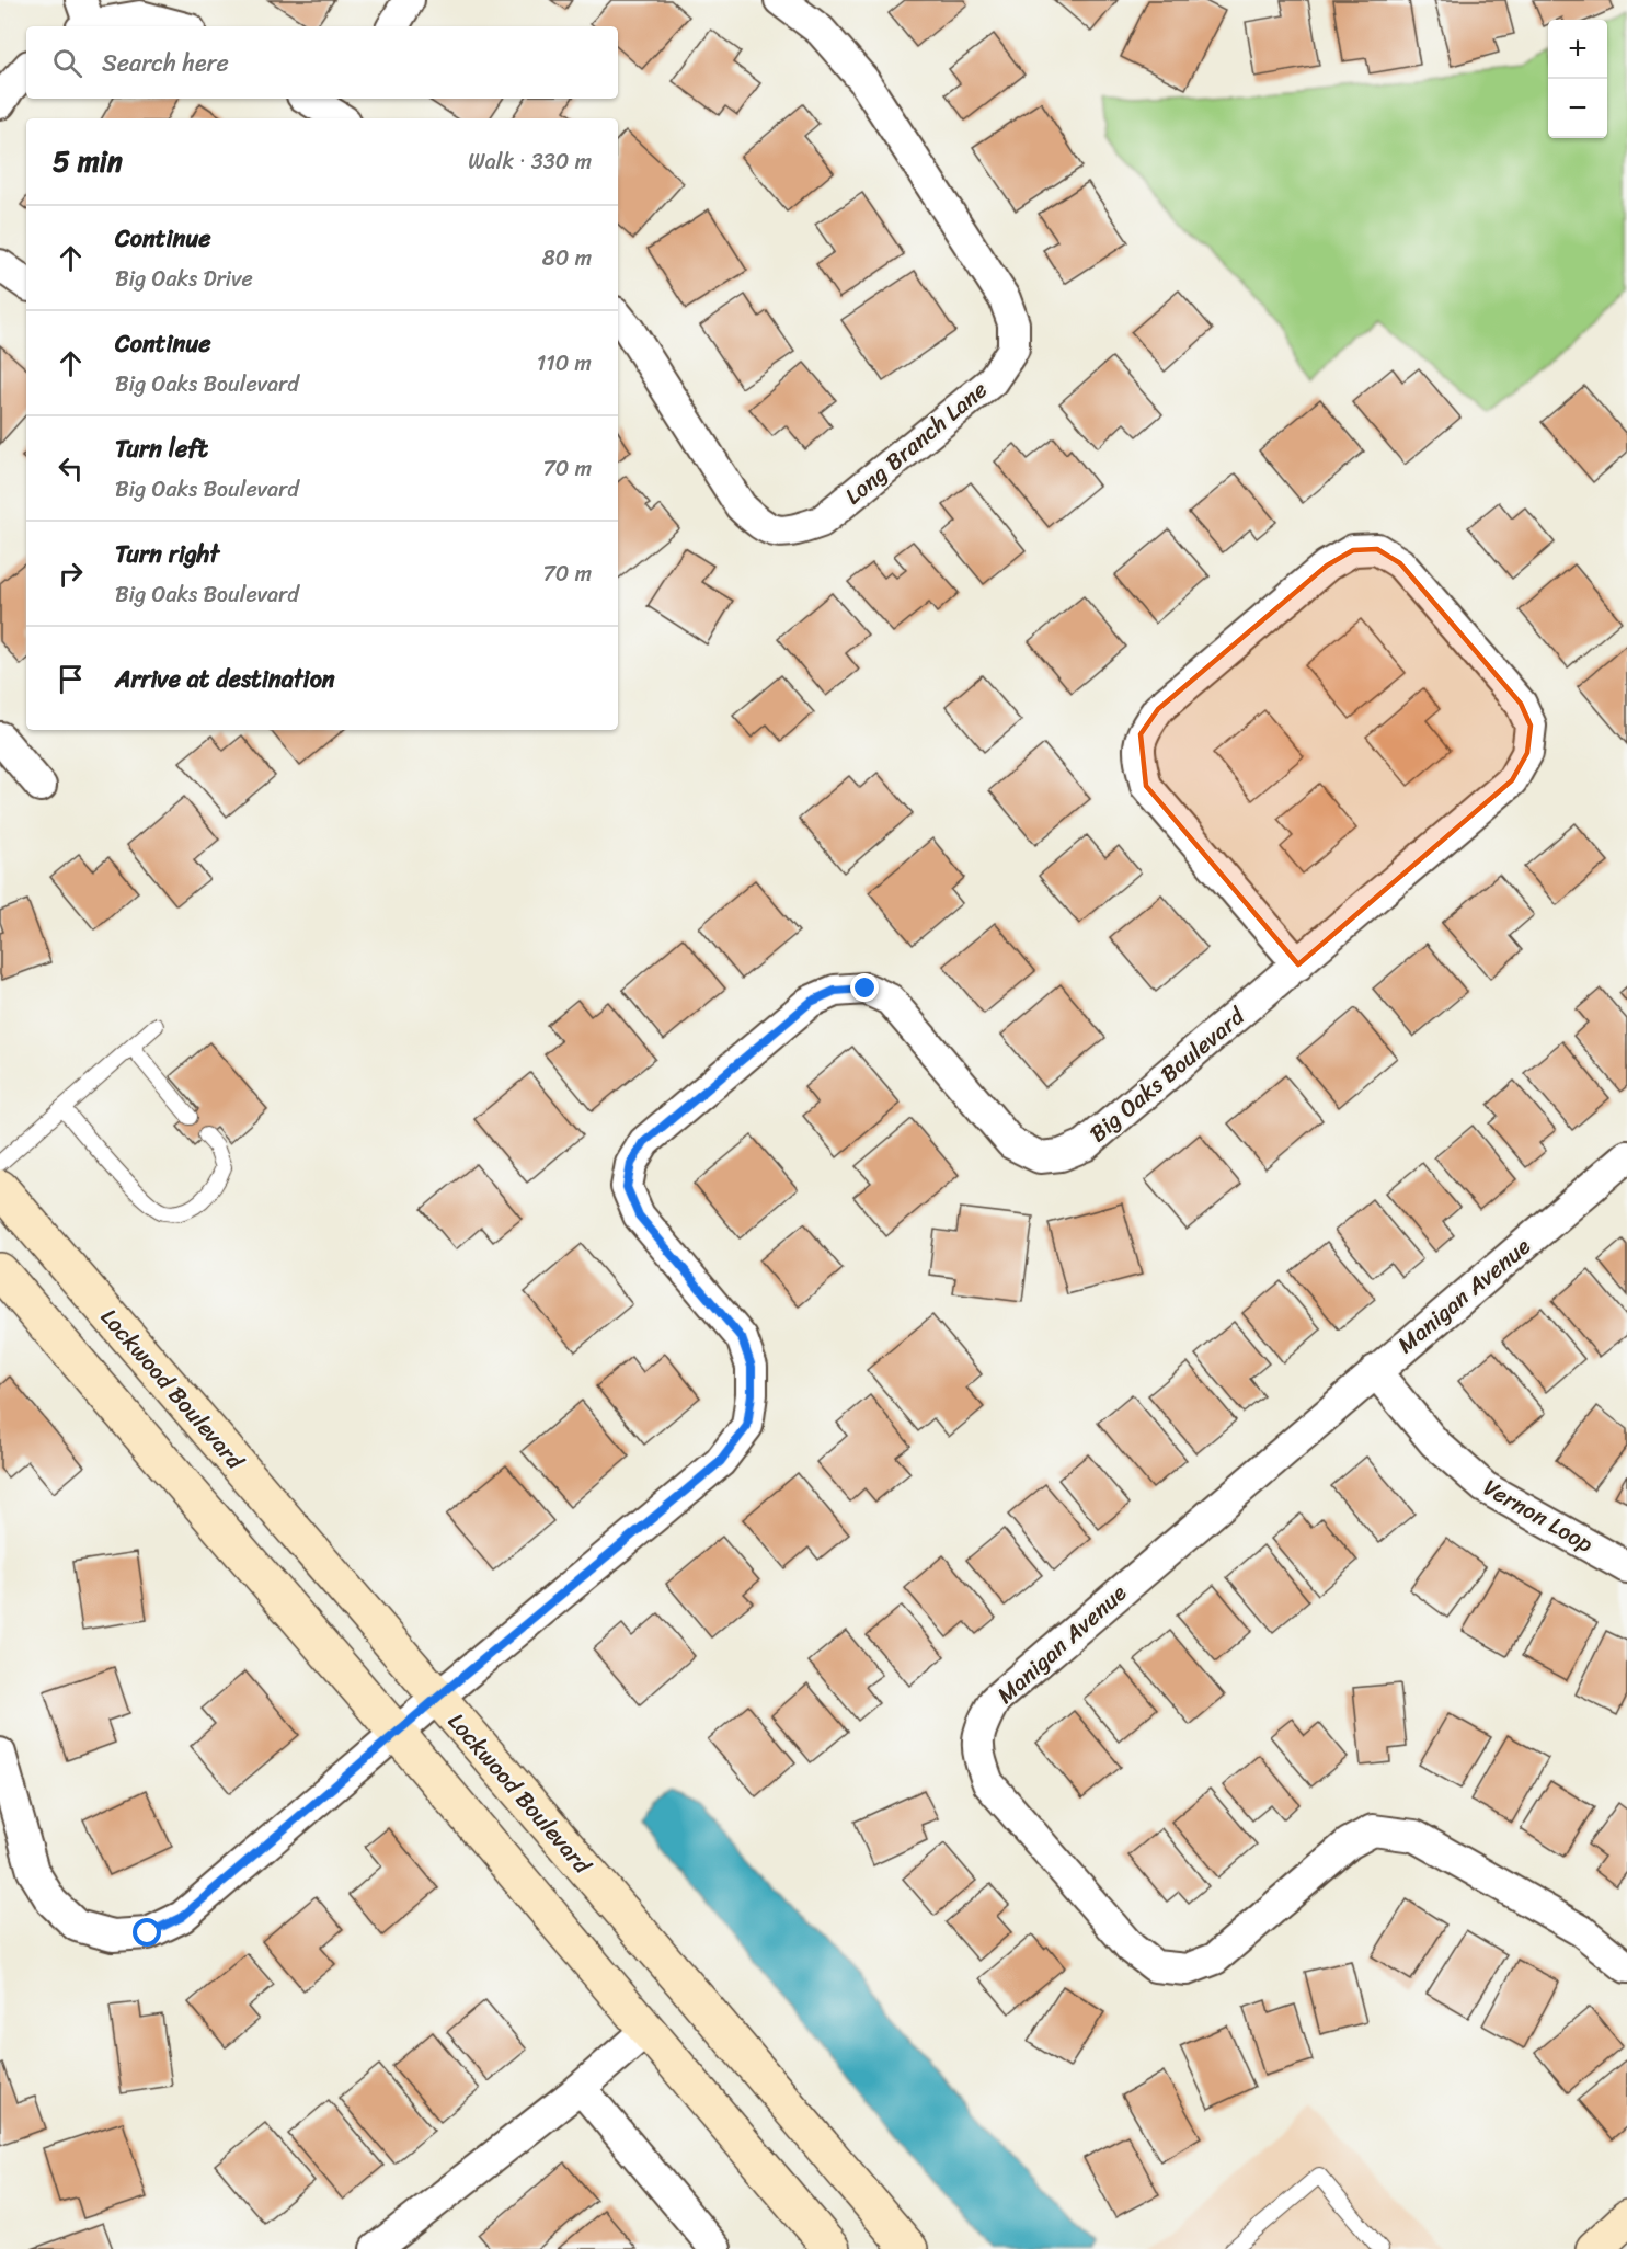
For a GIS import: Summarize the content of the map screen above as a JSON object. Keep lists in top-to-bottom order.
{
  "streets": {
    "main road": ["Lockwood Boulevard"],
    "street": [
      "Long Branch Lane",
      "Big Oaks Boulevard",
      "Manigan Avenue",
      "Vernon Loop"
    ]
  },
  "crossings": [
    ["Big Oaks Boulevard", "Lockwood Boulevard"],
    ["Manigan Avenue", "Vernon Loop"]
  ],
  "page": {
    "map_buttons": ["+", "−"],
    "search": "Search here",
    "heading": ["5 min", "Walk · 330 m"],
    "list": [
      ["Continue", "Big Oaks Drive", "80 m"],
      ["Continue", "Big Oaks Boulevard", "110 m"],
      ["Turn left", "Big Oaks Boulevard", "70 m"],
      ["Turn right", "Big Oaks Boulevard", "70 m"],
      "Arrive at destination"
    ]
  }
}
